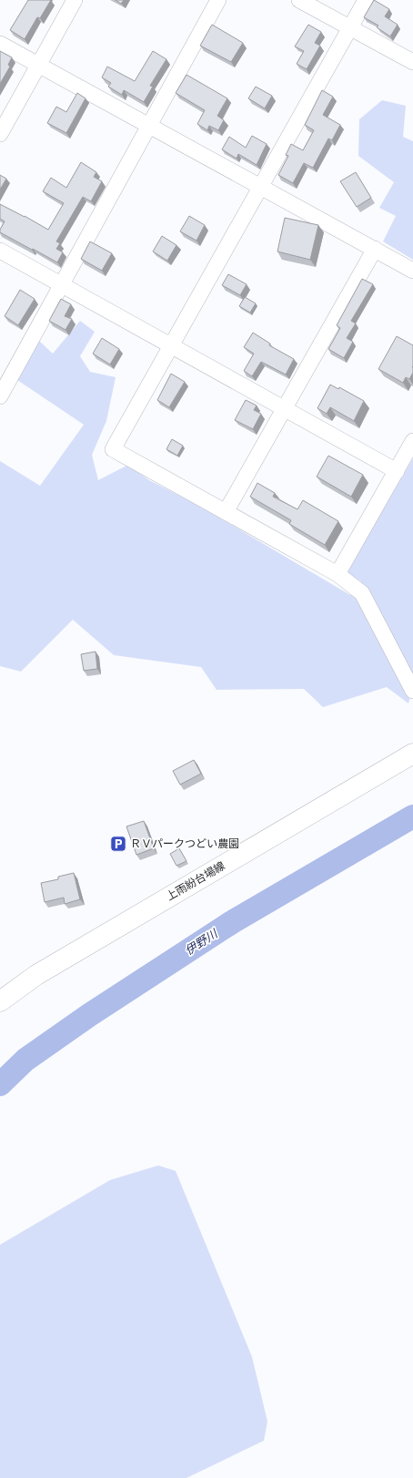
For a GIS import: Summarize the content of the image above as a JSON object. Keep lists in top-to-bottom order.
{
  "streets": {
    "main road": ["上雨紛台場線"]
  },
  "water": ["伊野川"],
  "places": {
    "parking": ["ＲＶパークつどい農園"]
  }
}
